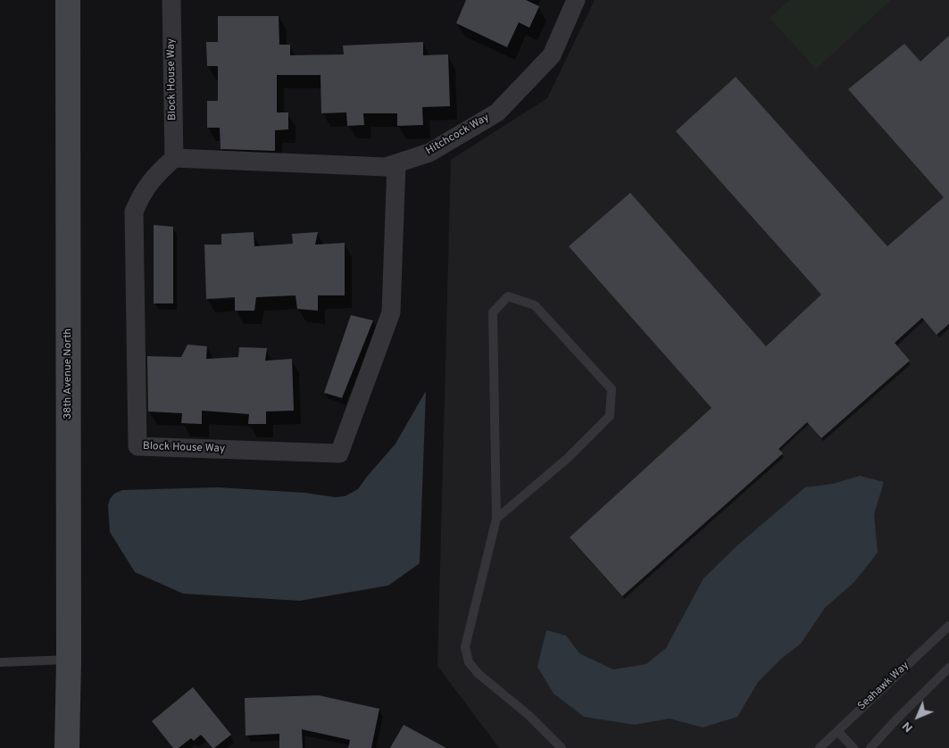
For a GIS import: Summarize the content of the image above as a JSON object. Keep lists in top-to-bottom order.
{
  "streets": {
    "main road": ["38th Avenue North"],
    "street": ["Block House Way", "Hitchcock Way"],
    "lane": ["Seahawk Way"]
  },
  "crossings": [
    ["Block House Way", "Hitchcock Way"]
  ],
  "north": "bottom left"
}
